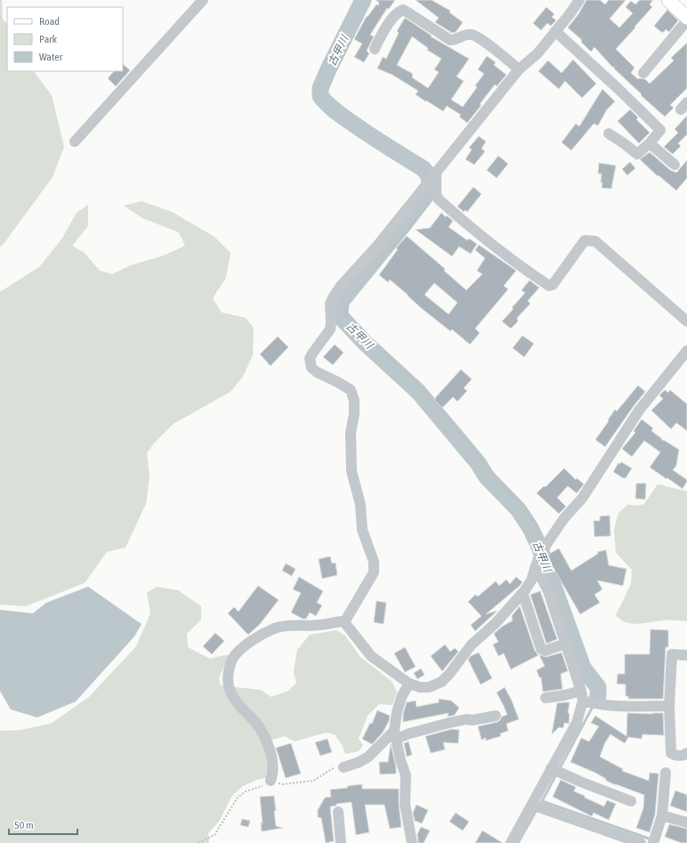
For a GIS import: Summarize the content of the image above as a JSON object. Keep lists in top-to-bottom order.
{
  "water": ["古甲川"],
  "legend": ["Road", "Park", "Water"],
  "scale_bar": "50 m"
}
